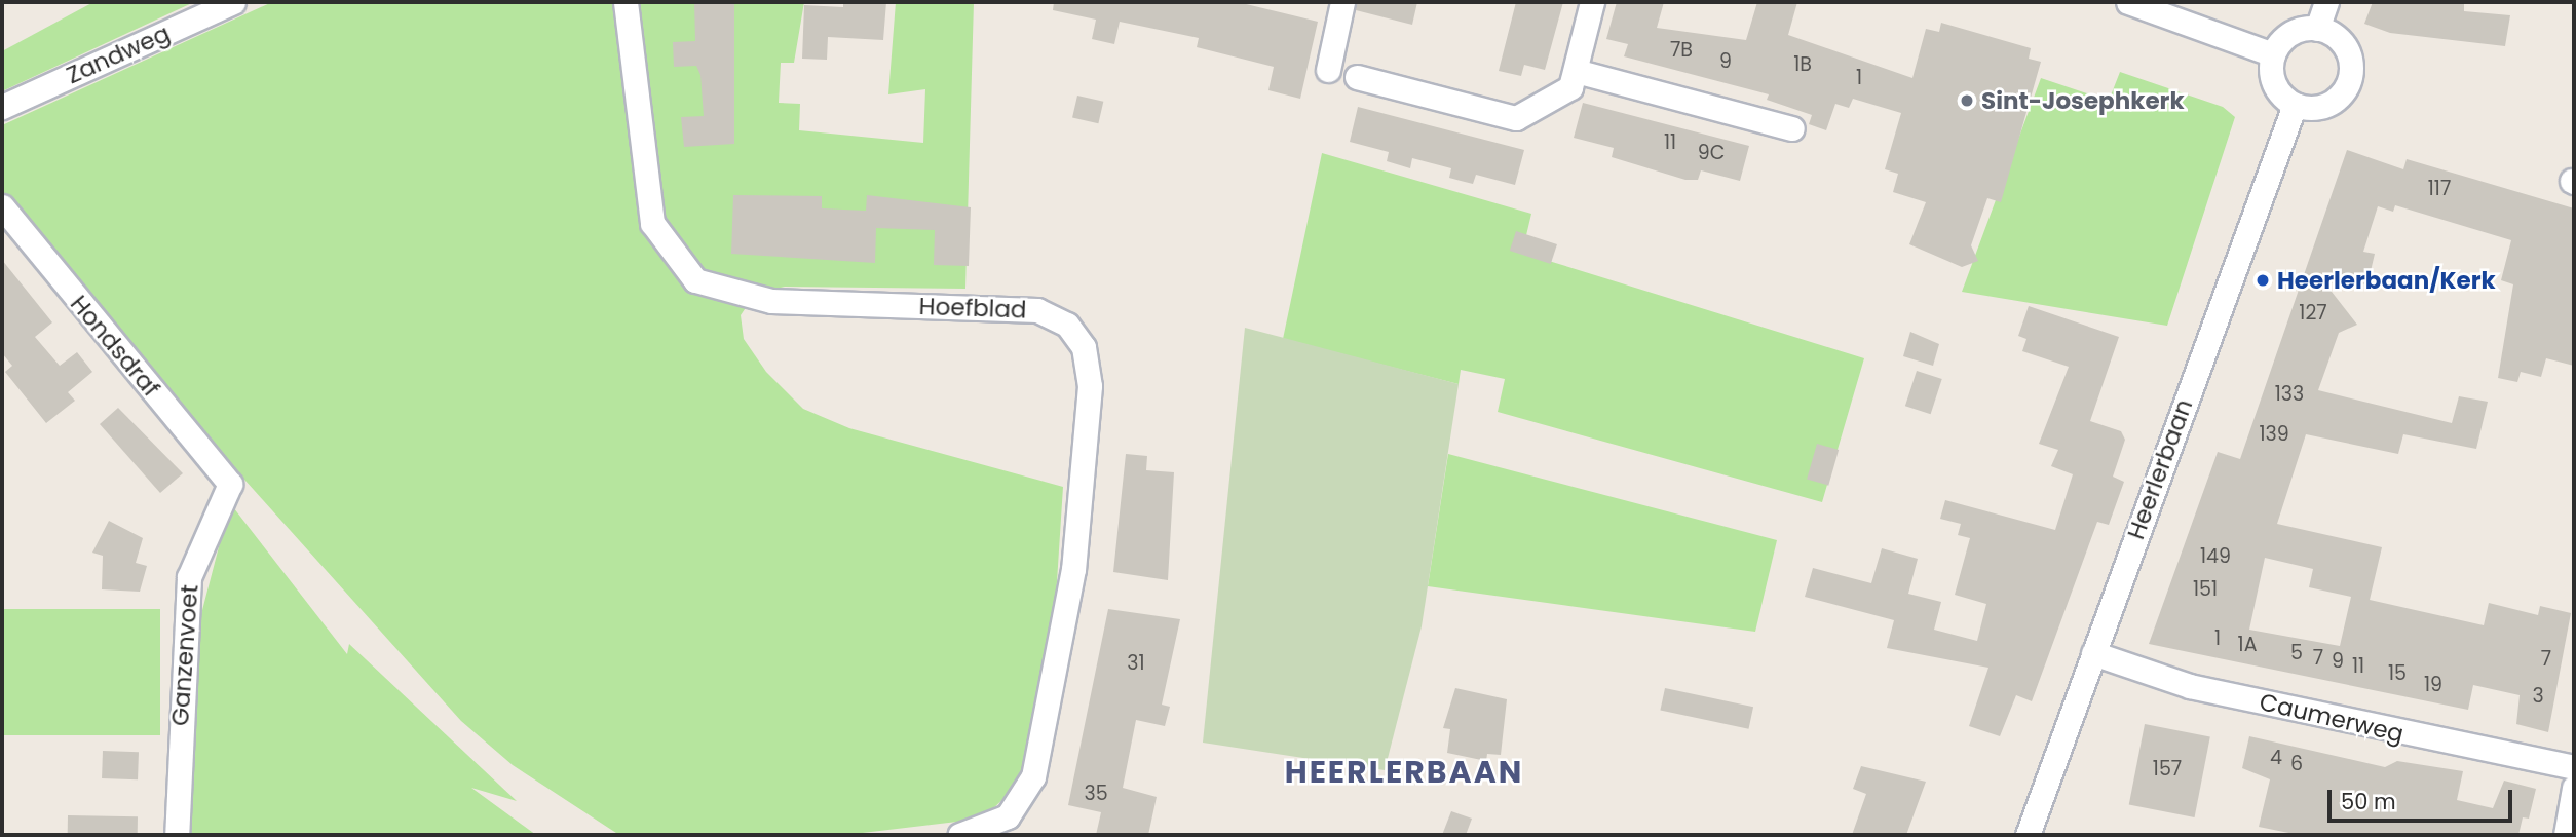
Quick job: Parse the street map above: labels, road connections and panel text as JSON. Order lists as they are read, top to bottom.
{
  "streets": {
    "street": [
      "Zandweg",
      "Hoefblad",
      "Hondsdraf",
      "Heerlerbaan",
      "Ganzenvoet",
      "Caumerweg"
    ]
  },
  "crossings": [
    ["Hondsdraf", "Ganzenvoet"],
    ["Heerlerbaan", "Caumerweg"]
  ],
  "districts": ["HEERLERBAAN"],
  "places": ["Sint-Josephkerk", "Heerlerbaan/Kerk"],
  "house_numbers": [
    "7B",
    "9",
    "1B",
    "1",
    "11",
    "9C",
    "117",
    "127",
    "133",
    "139",
    "149",
    "151",
    "1",
    "1A",
    "5",
    "7",
    "7",
    "9",
    "31",
    "11",
    "15",
    "19",
    "3",
    "4",
    "6",
    "157",
    "35"
  ],
  "scale_bar": "50 m"
}
